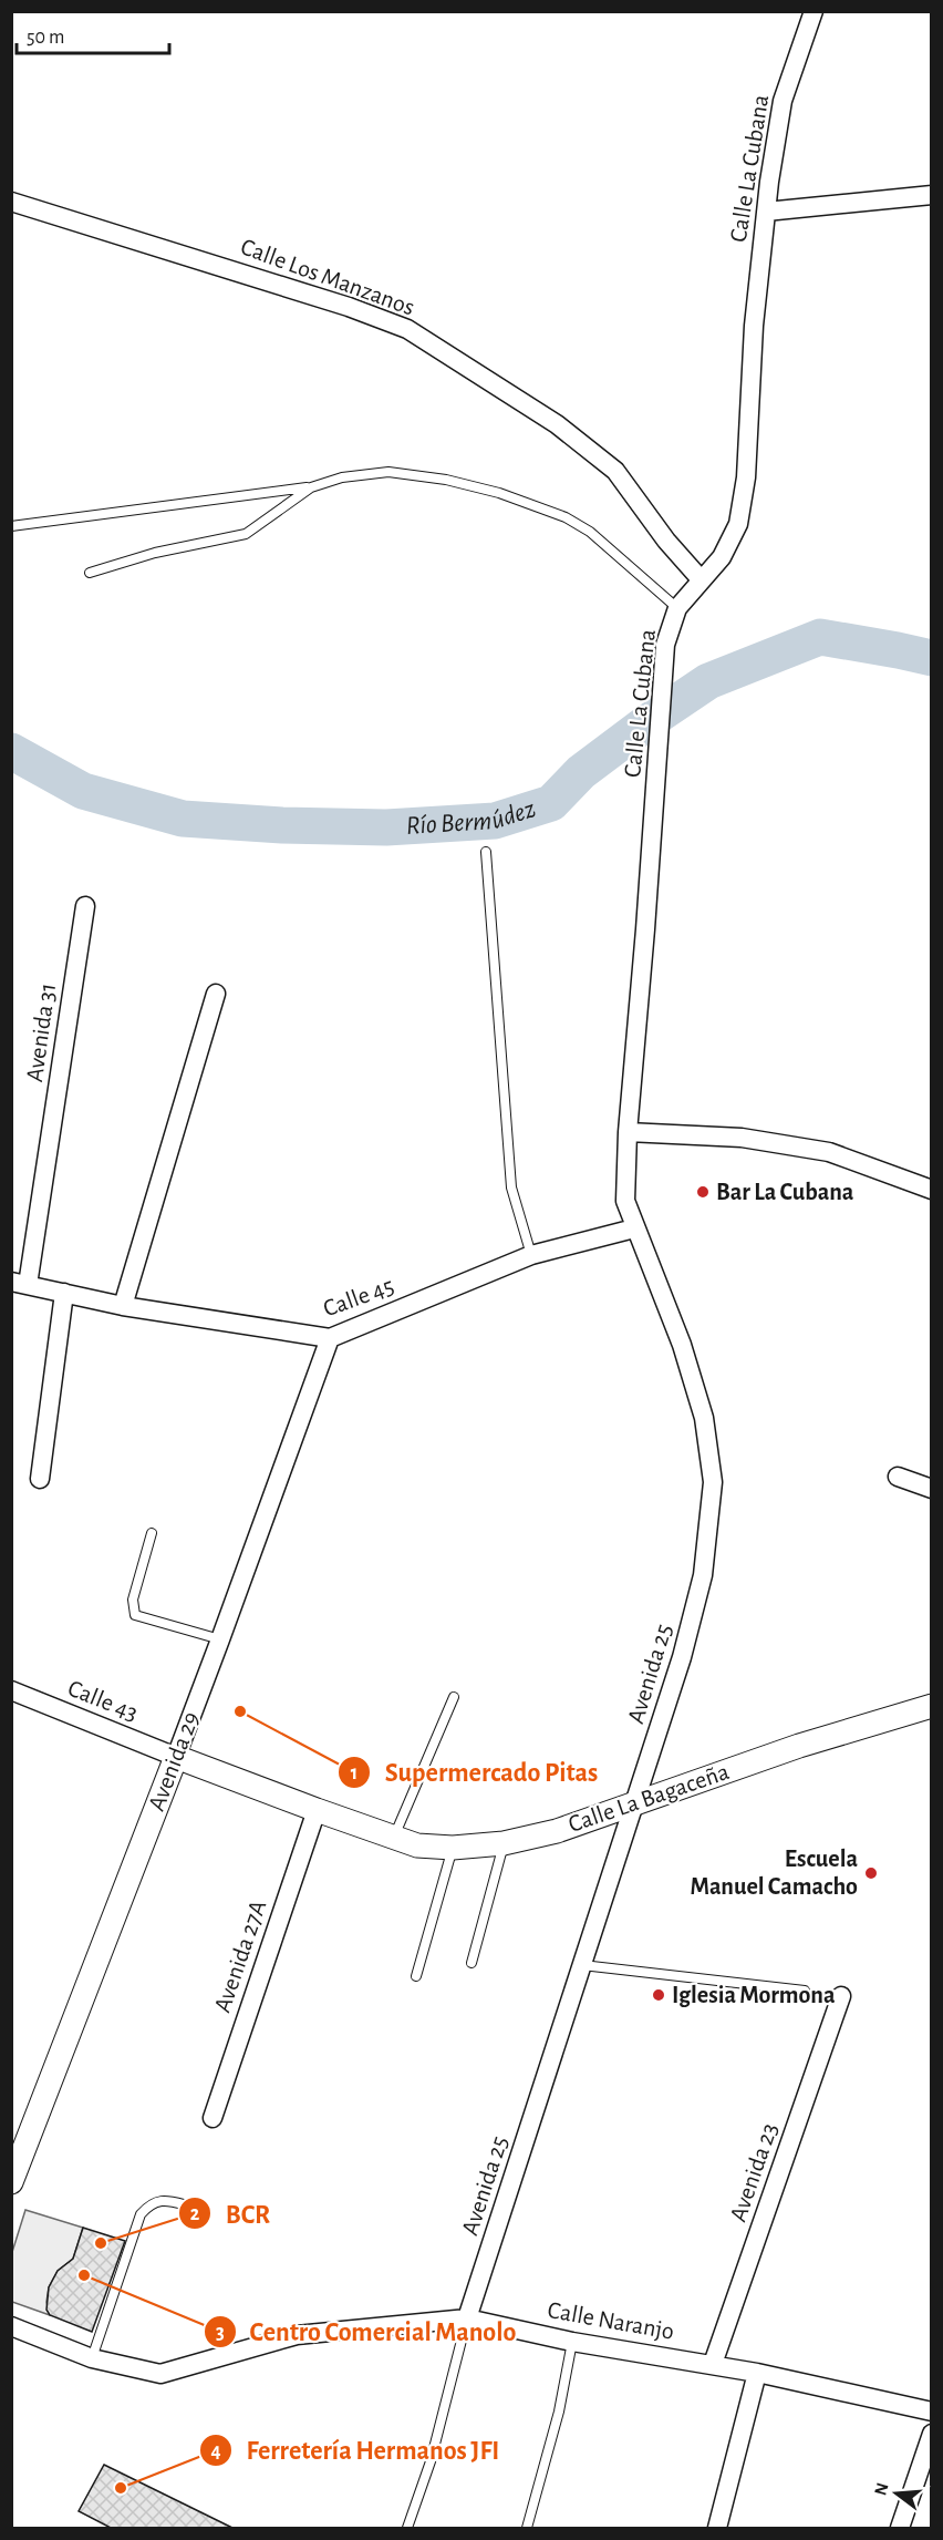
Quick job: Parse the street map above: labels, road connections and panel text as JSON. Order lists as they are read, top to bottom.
{
  "streets": {
    "street": [
      "Calle La Cubana",
      "Calle Los Manzanos",
      "Avenida 31",
      "Calle 45",
      "Avenida 25",
      "Calle 43",
      "Avenida 29",
      "Calle La Bagaceña",
      "Avenida 27A",
      "Avenida 23",
      "Calle Naranjo"
    ]
  },
  "crossings": [
    ["Calle La Cubana", "Calle Los Manzanos"],
    ["Calle La Cubana", "Calle 45"],
    ["Calle La Cubana", "Avenida 25"],
    ["Avenida 31", "Calle 45"],
    ["Calle 45", "Avenida 25"],
    ["Calle 45", "Avenida 29"],
    ["Avenida 25", "Calle La Bagaceña"],
    ["Avenida 25", "Calle Naranjo"],
    ["Calle 43", "Avenida 29"],
    ["Calle 43", "Calle La Bagaceña"],
    ["Avenida 29", "Calle La Bagaceña"],
    ["Calle La Bagaceña", "Avenida 27A"],
    ["Avenida 23", "Calle Naranjo"]
  ],
  "water": ["Río Bermúdez"],
  "places": [
    "Bar La Cubana",
    "Supermercado Pitas",
    "Escuela Manuel Camacho",
    "Iglesia Mormona",
    "BCR",
    "Centro Comercial Manolo",
    "Ferretería Hermanos JFI"
  ],
  "scale_bar": "50 m",
  "north": "left"
}
